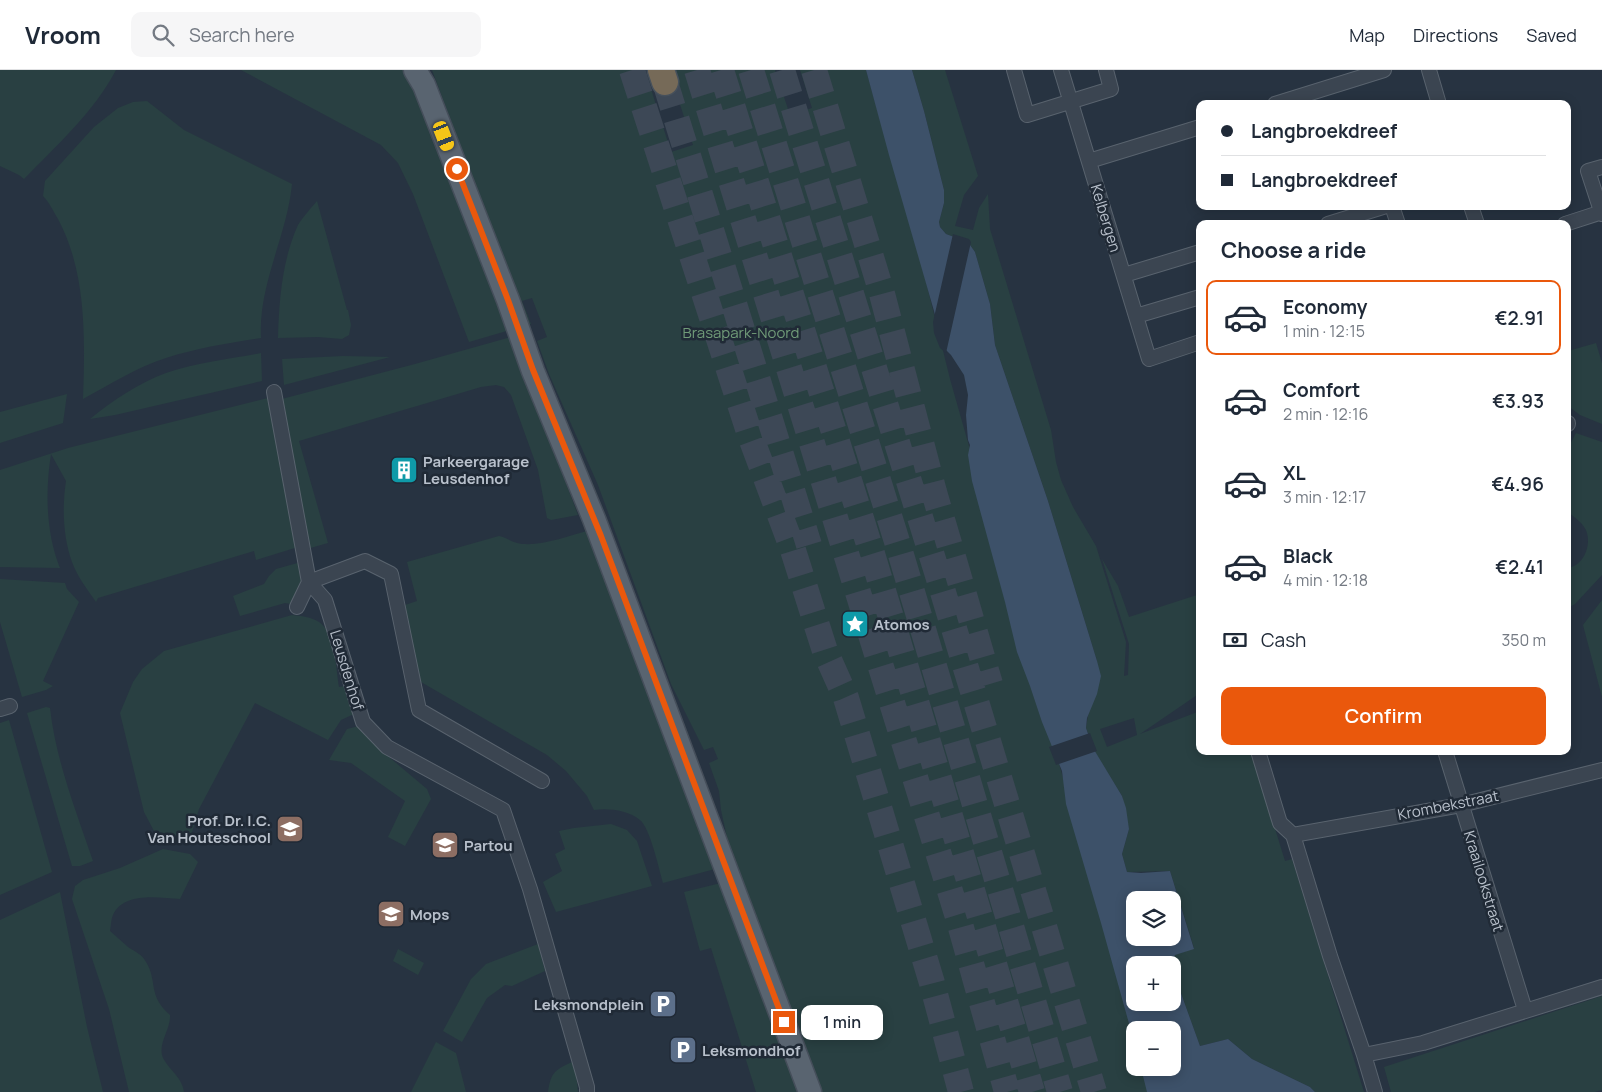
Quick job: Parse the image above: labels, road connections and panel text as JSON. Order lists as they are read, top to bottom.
{
  "streets": {
    "street": [
      "Kelbergen",
      "Leusdenhof",
      "Krombekstraat",
      "Kraailookstraat"
    ]
  },
  "crossings": [
    ["Krombekstraat", "Kraailookstraat"]
  ],
  "parks": ["Brasapark-Noord"],
  "places": {
    "building": ["Parkeergarage Leusdenhof"],
    "place": ["Atomos"],
    "school or university": ["Prof. Dr. I.C. Van Houteschool", "Partou", "Mops"],
    "parking": ["Leksmondplein", "Leksmondhof"]
  },
  "page": {
    "header": "Vroom",
    "search": "Search here",
    "nav": ["Map", "Directions", "Saved"],
    "banner": ["Langbroekdreef", "Langbroekdreef"],
    "heading": "Choose a ride",
    "list": [
      {
        "name": "Economy",
        "note": "1 min · 12:15",
        "value": "€2.91"
      },
      {
        "name": "Comfort",
        "note": "2 min · 12:16",
        "value": "€3.93"
      },
      {
        "name": "XL",
        "note": "3 min · 12:17",
        "value": "€4.96"
      },
      {
        "name": "Black",
        "note": "4 min · 12:18",
        "value": "€2.41"
      }
    ],
    "pay": ["Cash", "350 m"],
    "buttons": "Confirm",
    "map_buttons": ["+", "−"],
    "bubble": "1 min"
  }
}
